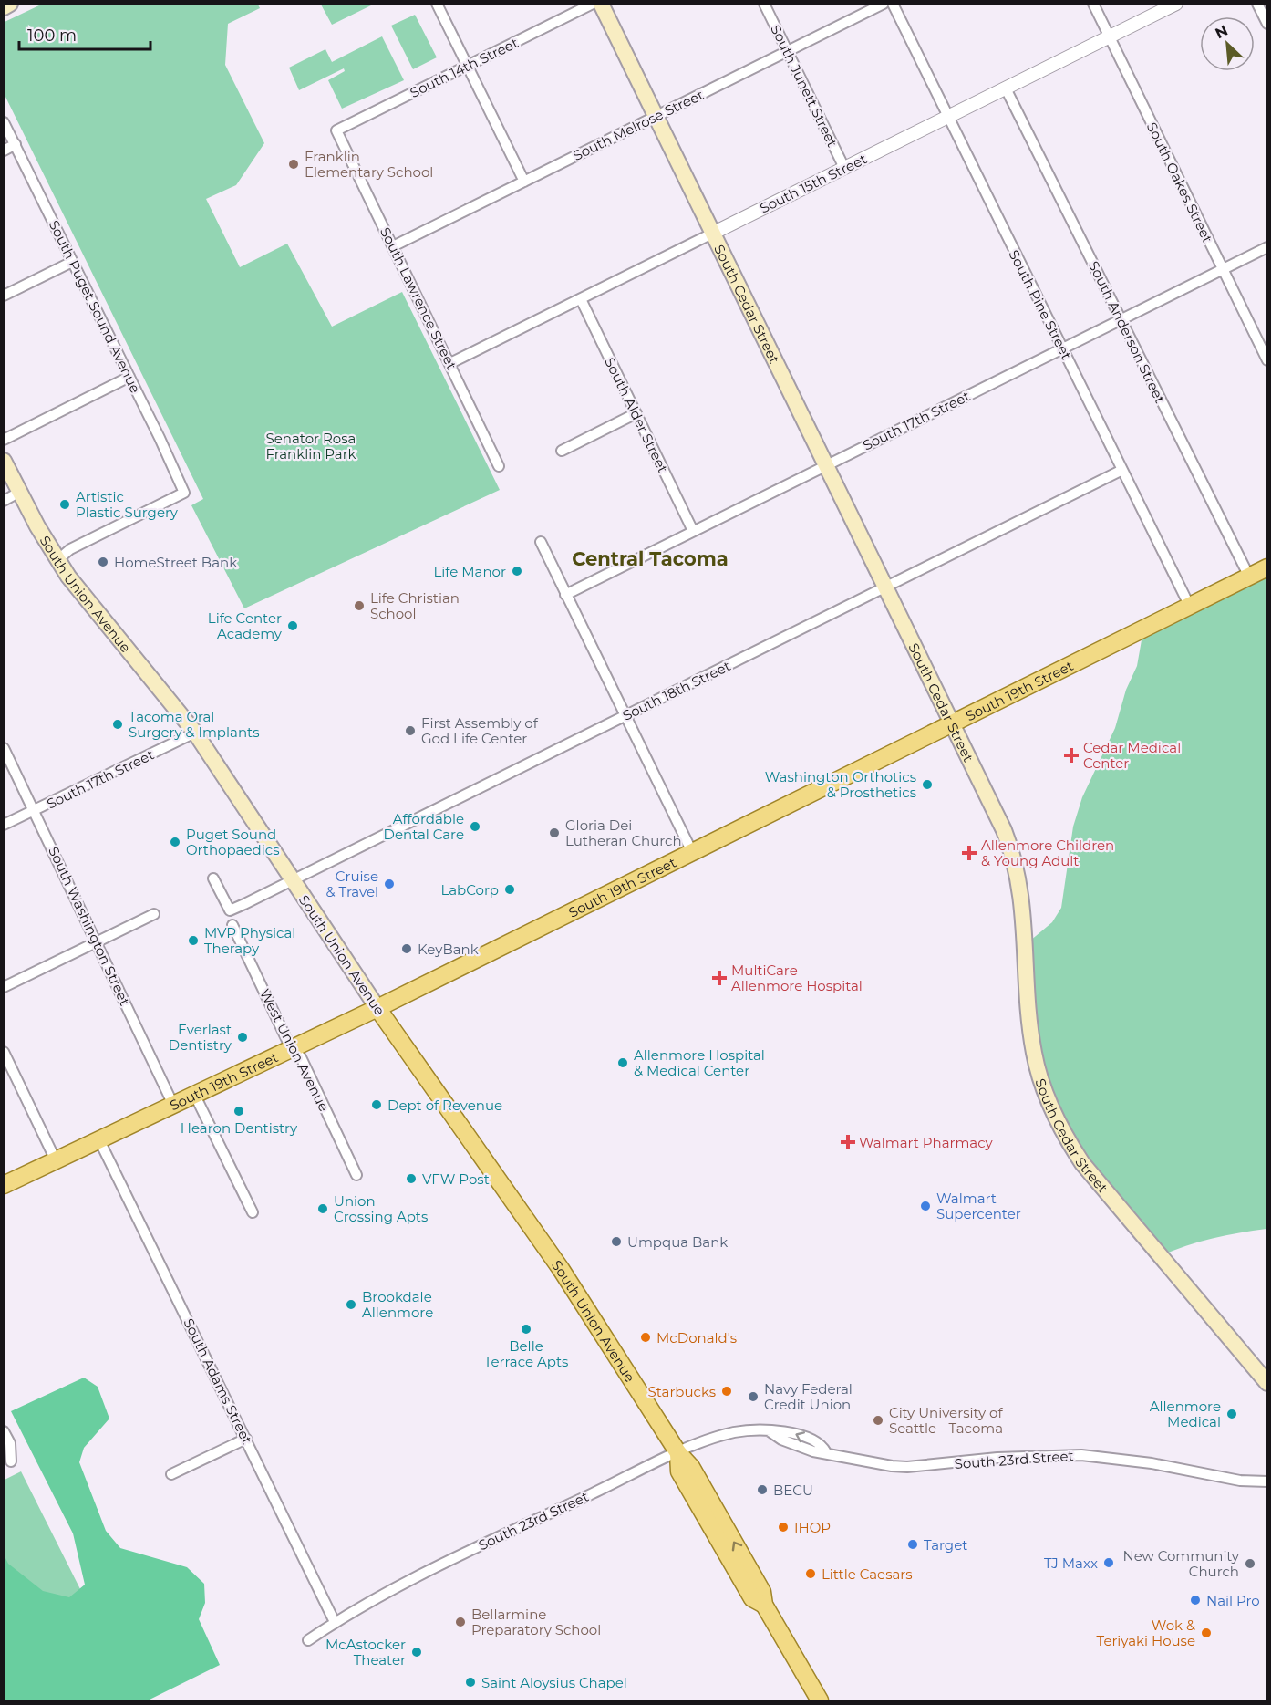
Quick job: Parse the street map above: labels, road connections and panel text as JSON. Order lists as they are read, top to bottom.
{
  "streets": {
    "main road": ["South Cedar Street", "South Union Avenue", "South 19th Street"],
    "street": [
      "South 14th Street",
      "South Junett Street",
      "South Melrose Street",
      "South Oakes Street",
      "South 15th Street",
      "South Lawrence Street",
      "South Pine Street",
      "South Puget Sound Avenue",
      "South Anderson Street",
      "South Alder Street",
      "South 17th Street",
      "South 18th Street",
      "South Washington Street",
      "West Union Avenue",
      "South Adams Street",
      "South 23rd Street"
    ]
  },
  "crossings": [
    ["South 14th Street", "South Lawrence Street"],
    ["South Junett Street", "South Melrose Street"],
    ["South Junett Street", "South 15th Street"],
    ["South Melrose Street", "South Lawrence Street"],
    ["South Melrose Street", "South Cedar Street"],
    ["South Oakes Street", "South 15th Street"],
    ["South Oakes Street", "South 17th Street"],
    ["South 15th Street", "South Lawrence Street"],
    ["South 15th Street", "South Cedar Street"],
    ["South 15th Street", "South Pine Street"],
    ["South 15th Street", "South Anderson Street"],
    ["South 15th Street", "South Alder Street"],
    ["South Cedar Street", "South 17th Street"],
    ["South Cedar Street", "South 18th Street"],
    ["South Cedar Street", "South 19th Street"],
    ["South Pine Street", "South 17th Street"],
    ["South Pine Street", "South 18th Street"],
    ["South Pine Street", "South 19th Street"],
    ["South Puget Sound Avenue", "South Union Avenue"],
    ["South Anderson Street", "South 17th Street"],
    ["South Anderson Street", "South 19th Street"],
    ["South Alder Street", "South 17th Street"],
    ["South 17th Street", "South Union Avenue"],
    ["South 17th Street", "South Washington Street"],
    ["South Union Avenue", "South 18th Street"],
    ["South Union Avenue", "South 19th Street"],
    ["South Union Avenue", "South 23rd Street"],
    ["South 19th Street", "South Washington Street"],
    ["South 19th Street", "West Union Avenue"],
    ["South 19th Street", "South Adams Street"],
    ["South Adams Street", "South 23rd Street"]
  ],
  "districts": ["Central Tacoma"],
  "parks": ["Senator Rosa Franklin Park"],
  "places": {
    "other": [
      "Franklin Elementary School",
      "Artistic Plastic Surgery",
      "HomeStreet Bank",
      "Life Manor",
      "Life Christian School",
      "Life Center Academy",
      "Tacoma Oral Surgery & Implants",
      "First Assembly of God Life Center",
      "Washington Orthotics & Prosthetics",
      "Affordable Dental Care",
      "Gloria Dei Lutheran Church",
      "Puget Sound Orthopaedics",
      "Cruise & Travel",
      "LabCorp",
      "MVP Physical Therapy",
      "KeyBank",
      "Everlast Dentistry",
      "Allenmore Hospital & Medical Center",
      "Dept of Revenue",
      "Hearon Dentistry",
      "VFW Post",
      "Walmart Supercenter",
      "Union Crossing Apts",
      "Umpqua Bank",
      "Brookdale Allenmore",
      "Belle Terrace Apts",
      "McDonald's",
      "Starbucks",
      "Navy Federal Credit Union",
      "Allenmore Medical",
      "City University of Seattle - Tacoma",
      "BECU",
      "IHOP",
      "Target",
      "TJ Maxx",
      "New Community Church",
      "Little Caesars",
      "Nail Pro",
      "Bellarmine Preparatory School",
      "Wok & Teriyaki House",
      "McAstocker Theater",
      "Saint Aloysius Chapel"
    ],
    "health": [
      "Cedar Medical Center",
      "Allenmore Children & Young Adult",
      "MultiCare Allenmore Hospital",
      "Walmart Pharmacy"
    ]
  },
  "scale_bar": "100 m",
  "north": "top left"
}
